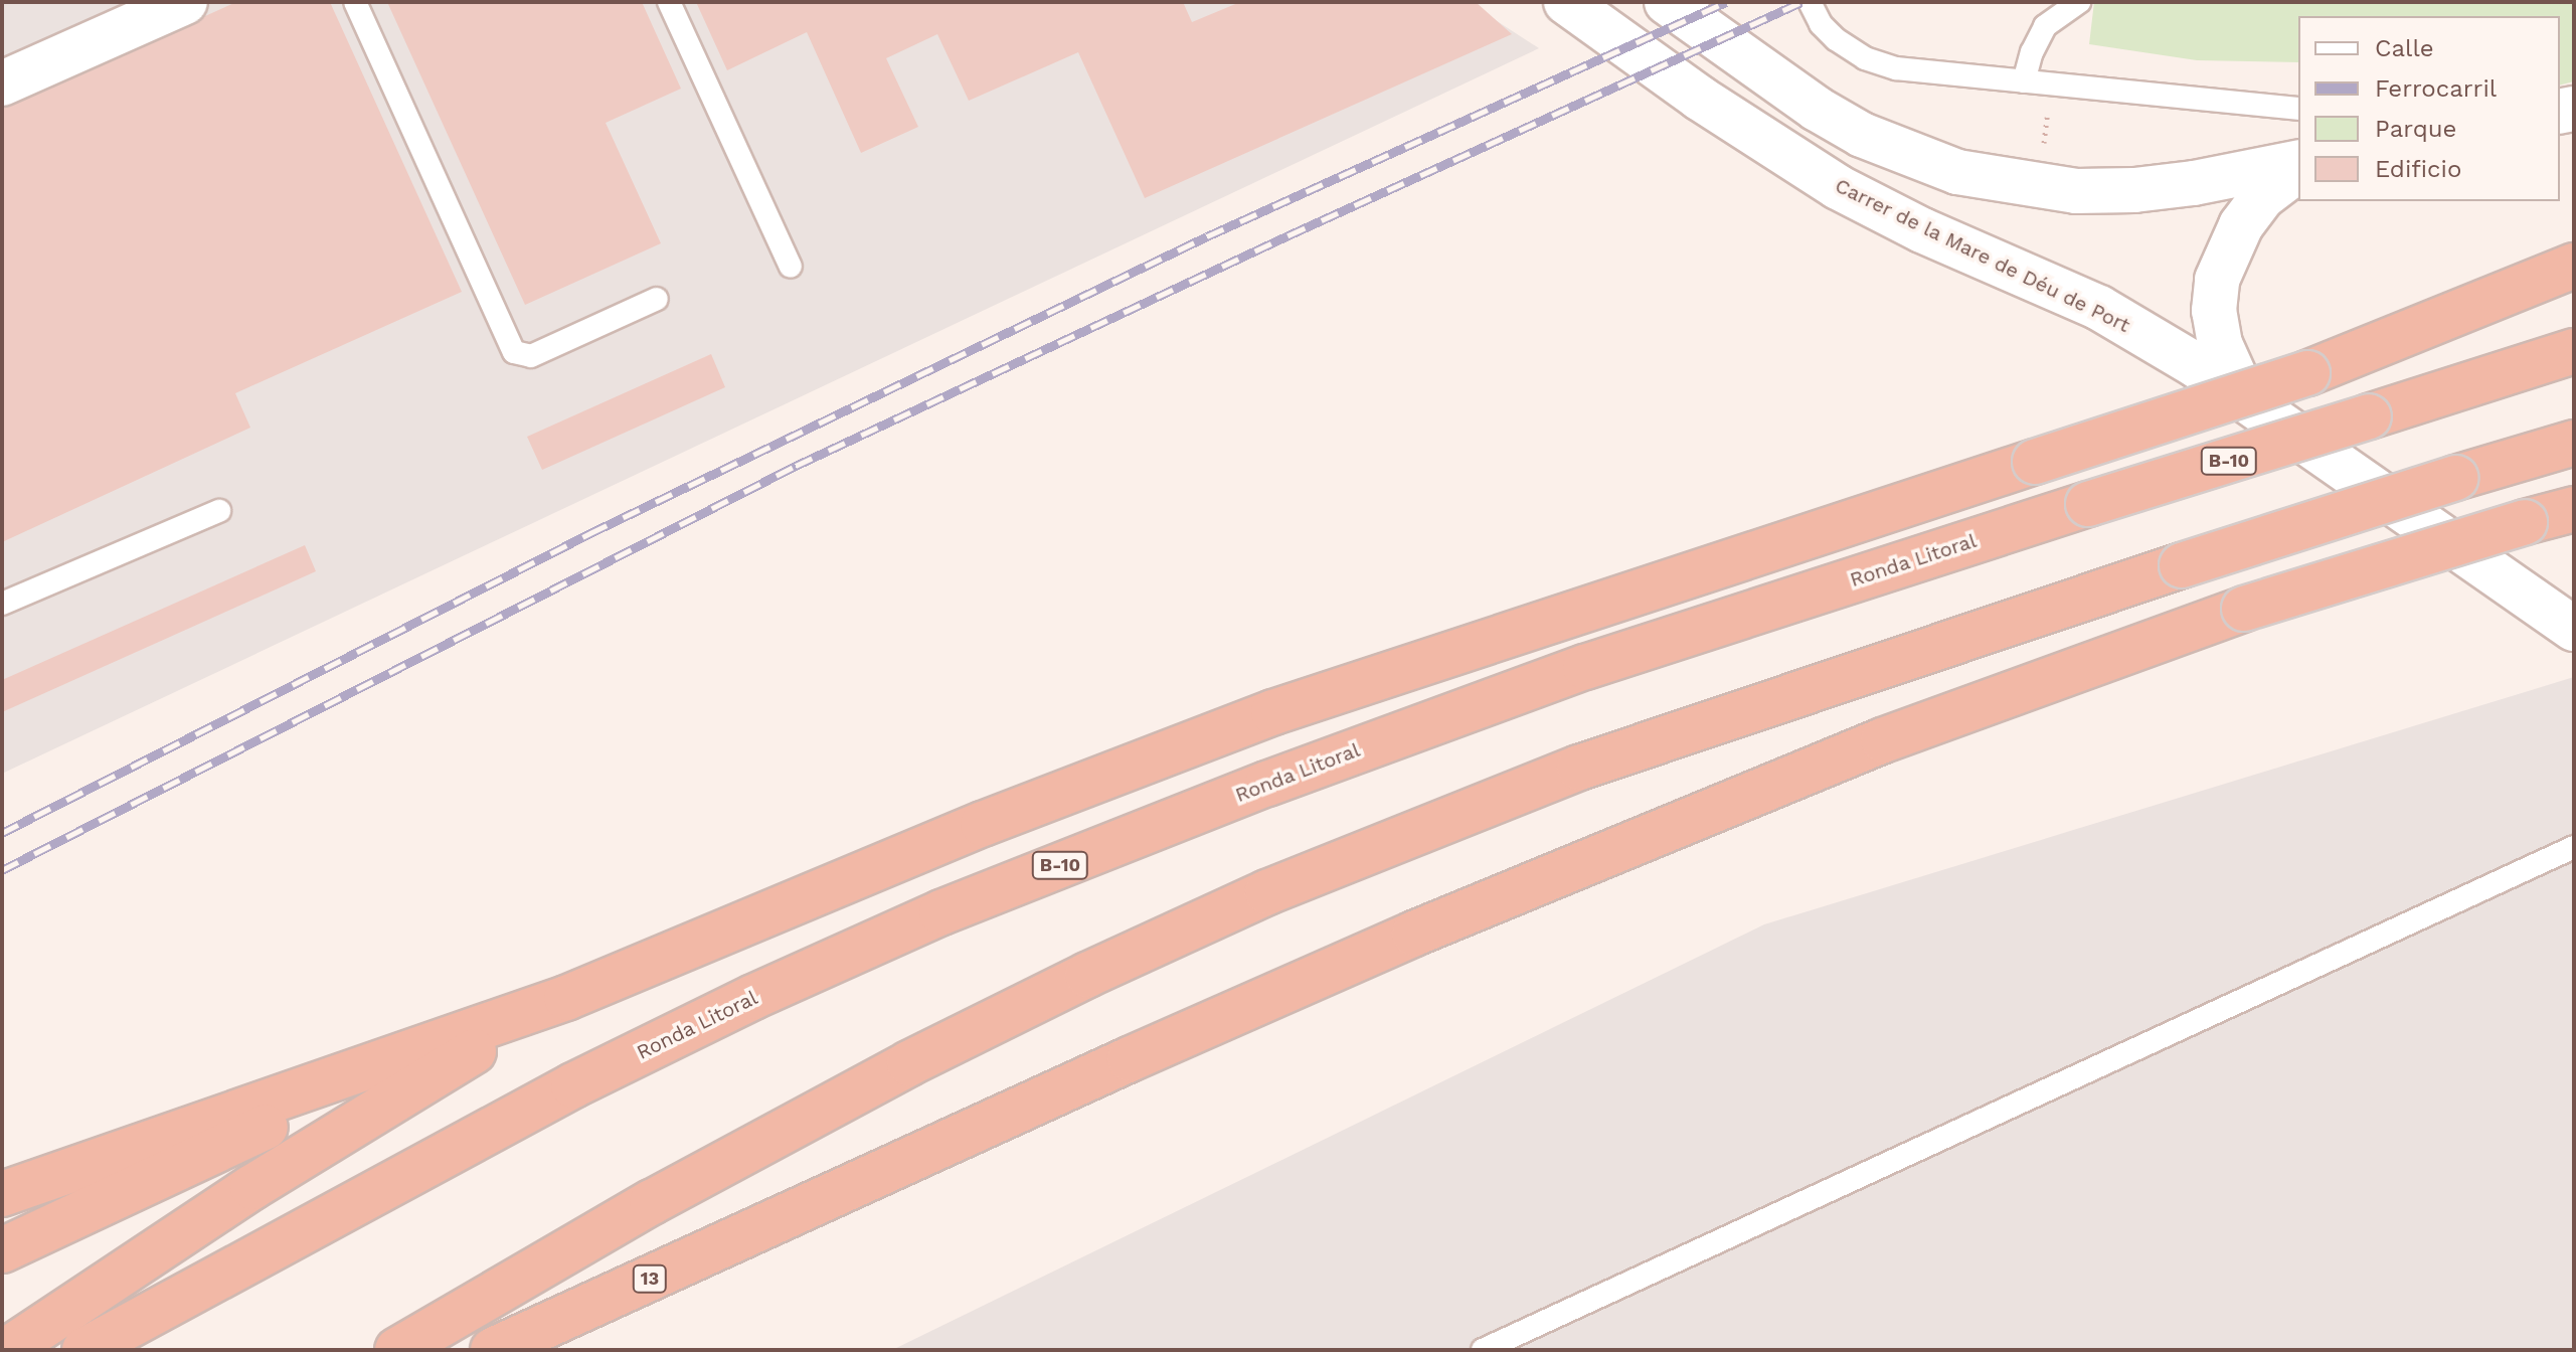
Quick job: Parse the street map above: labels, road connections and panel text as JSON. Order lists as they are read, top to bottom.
{
  "streets": {
    "highway": ["B-10", "Ronda Litoral", "13"],
    "street": ["Carrer de la Mare de Déu de Port"]
  },
  "legend": [
    "Calle",
    "Ferrocarril",
    "Parque",
    "Edificio"
  ]
}
